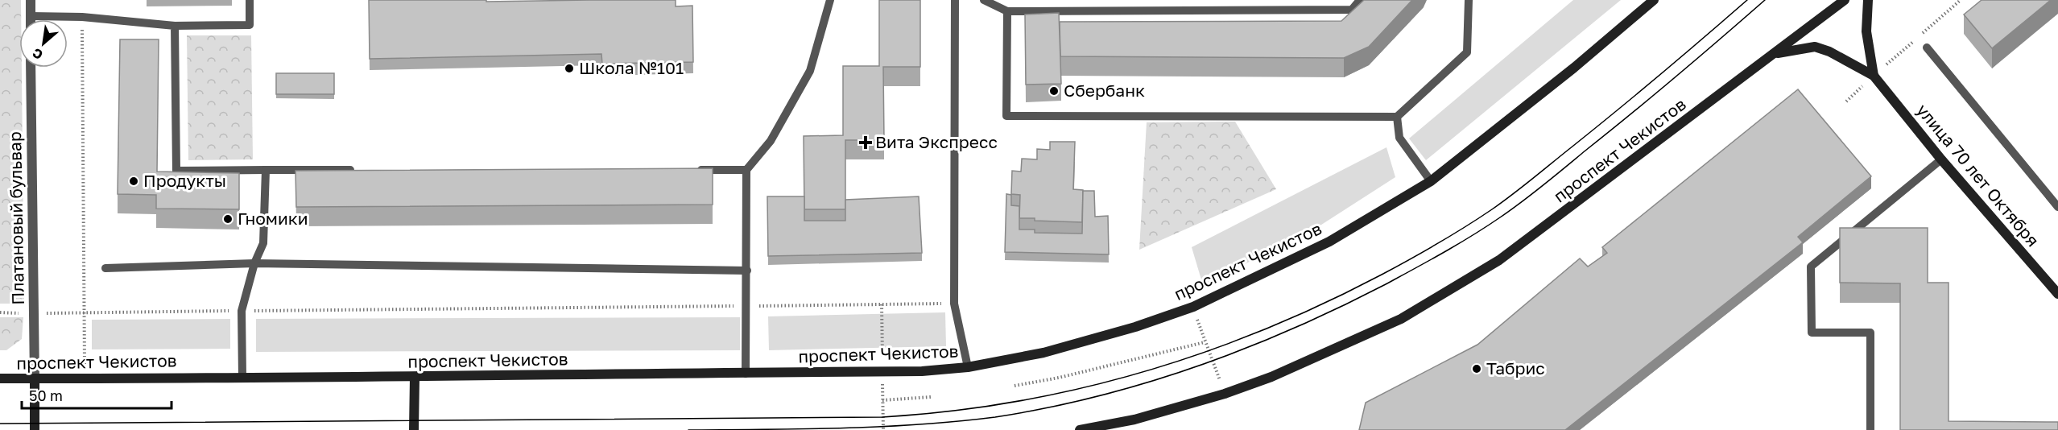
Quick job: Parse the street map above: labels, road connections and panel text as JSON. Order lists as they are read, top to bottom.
{
  "streets": {
    "main road": ["проспект Чекистов", "улица 70 лет Октября"],
    "street": ["Платановый бульвар"]
  },
  "crossings": [
    ["проспект Чекистов", "улица 70 лет Октября"],
    ["проспект Чекистов", "Платановый бульвар"]
  ],
  "places": {
    "other": [
      "Школа №101",
      "Сбербанк",
      "Продукты",
      "Гномики",
      "Табрис"
    ],
    "health": ["Вита Экспресс"]
  },
  "scale_bar": "50 m",
  "north": "bottom left"
}
